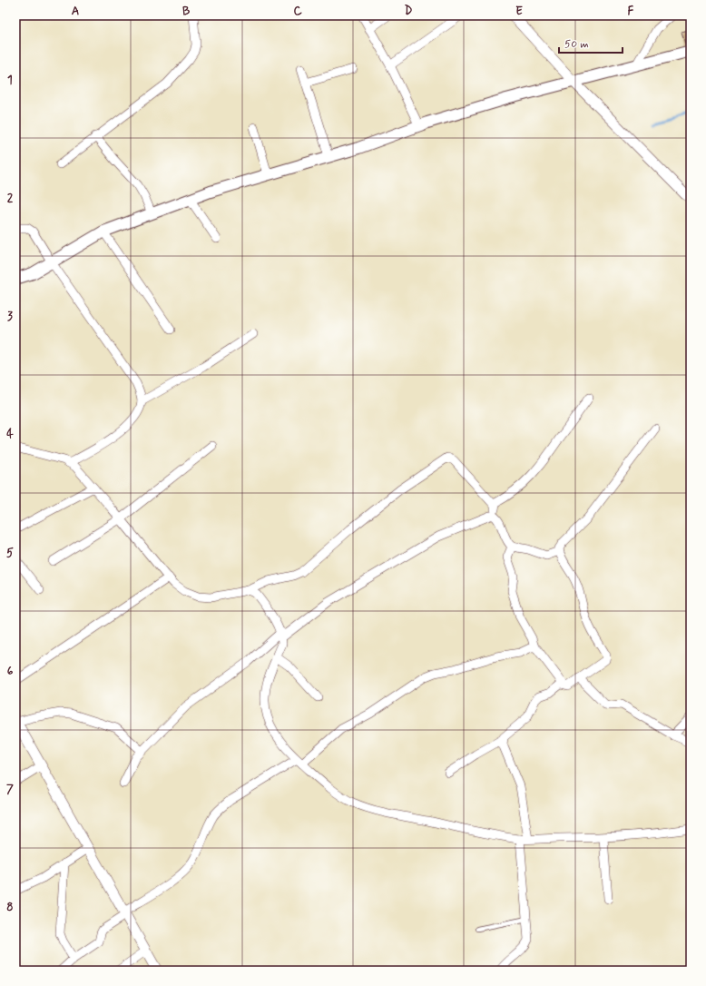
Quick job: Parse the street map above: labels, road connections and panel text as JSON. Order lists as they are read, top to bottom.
{
  "scale_bar": "50 m",
  "grid": {
    "columns": [
      "A",
      "B",
      "C",
      "D",
      "E",
      "F"
    ],
    "rows": [
      "1",
      "2",
      "3",
      "4",
      "5",
      "6",
      "7",
      "8"
    ]
  }
}
